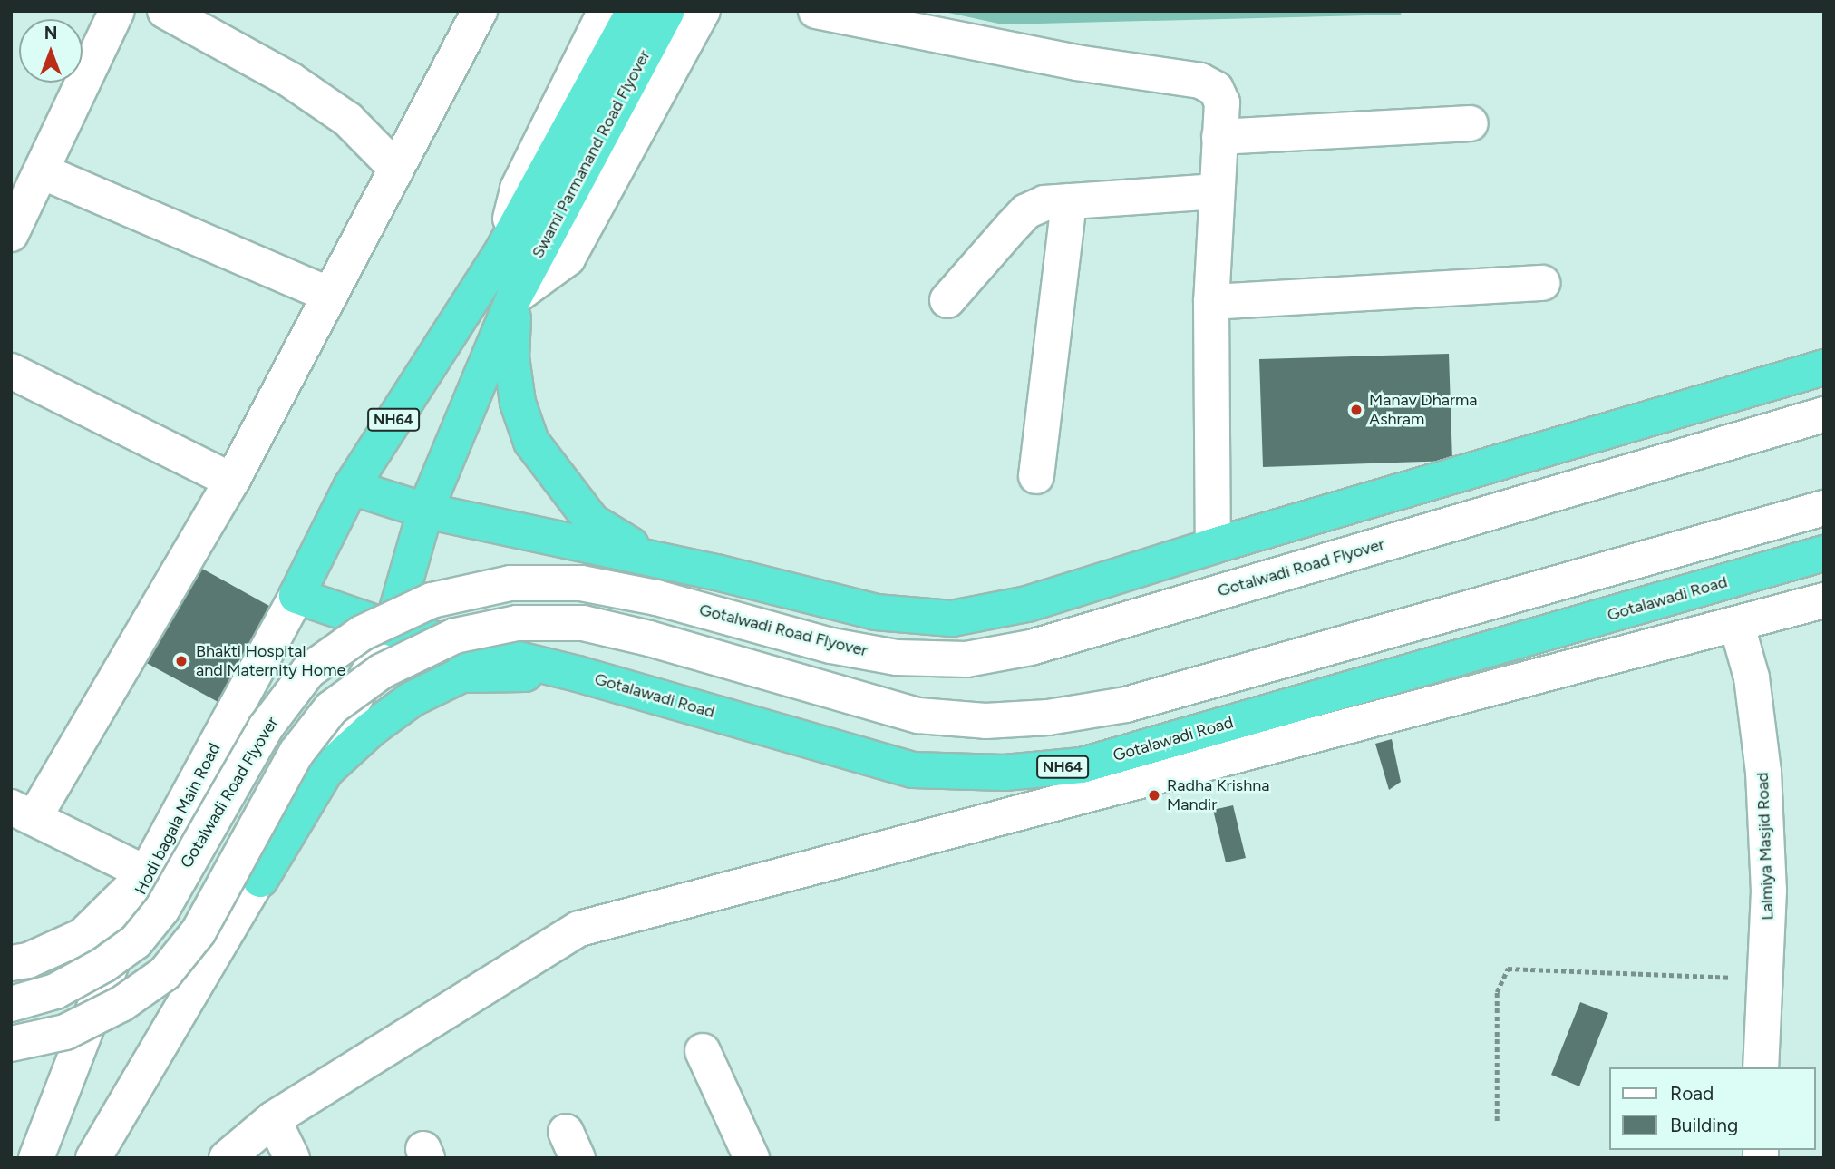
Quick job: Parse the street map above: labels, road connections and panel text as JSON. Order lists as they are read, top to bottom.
{
  "streets": {
    "highway": ["Swami Parmanand Road Flyover", "NH64", "Gotalawadi Road"],
    "street": ["Gotalwadi Road Flyover", "Hodi bagala Main Road", "Lalmiya Masjid Road"]
  },
  "crossings": [
    ["Swami Parmanand Road Flyover", "NH64"],
    ["Swami Parmanand Road Flyover", "Gotalawadi Road"],
    ["NH64", "Gotalawadi Road"],
    ["NH64", "Hodi bagala Main Road"],
    ["Gotalawadi Road", "Hodi bagala Main Road"]
  ],
  "places": ["Manav Dharma Ashram", "Bhakti Hospital and Maternity Home", "Radha Krishna Mandir"],
  "legend": ["Road", "Building"],
  "north": "top"
}
